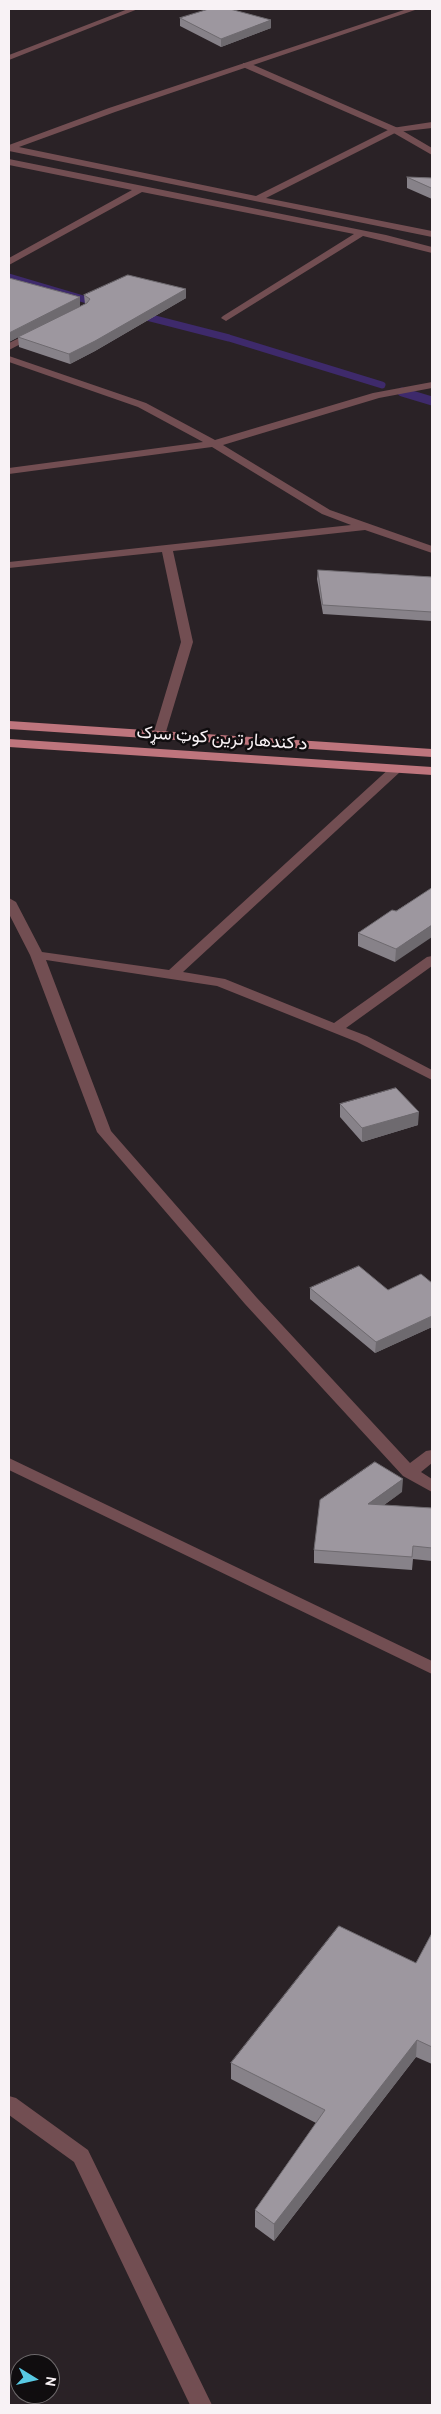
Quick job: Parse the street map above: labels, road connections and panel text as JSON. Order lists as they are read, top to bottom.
{
  "streets": {
    "main road": ["د کندهار ترين کوټ سړک"]
  },
  "north": "right"
}
